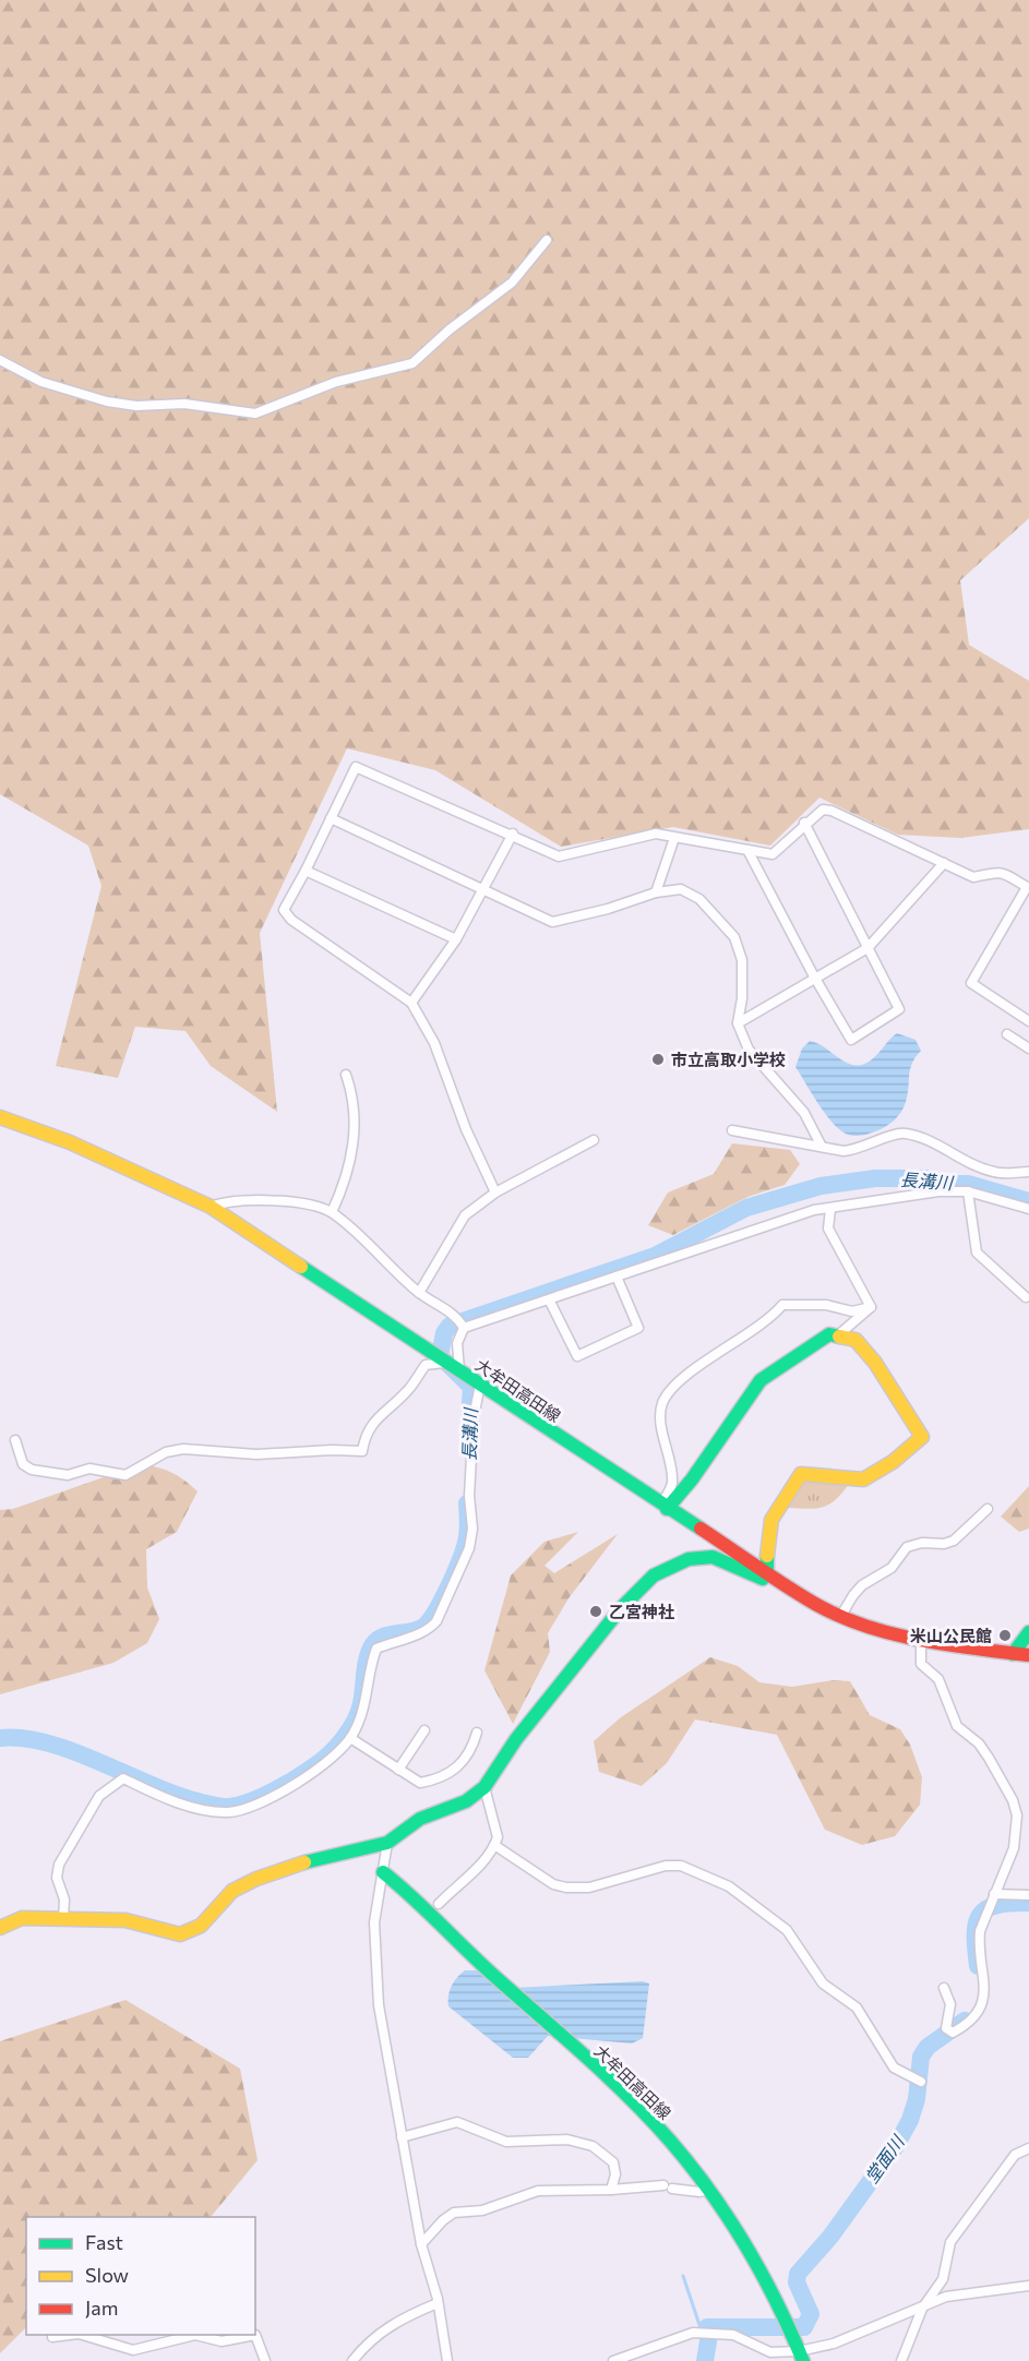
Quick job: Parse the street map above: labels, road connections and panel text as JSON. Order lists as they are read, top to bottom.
{
  "streets": {
    "main road": ["大牟田高田線"]
  },
  "water": ["長溝川", "堂面川"],
  "places": ["市立高取小学校", "乙宮神社", "米山公民館"],
  "legend": ["Fast", "Slow", "Jam"]
}
